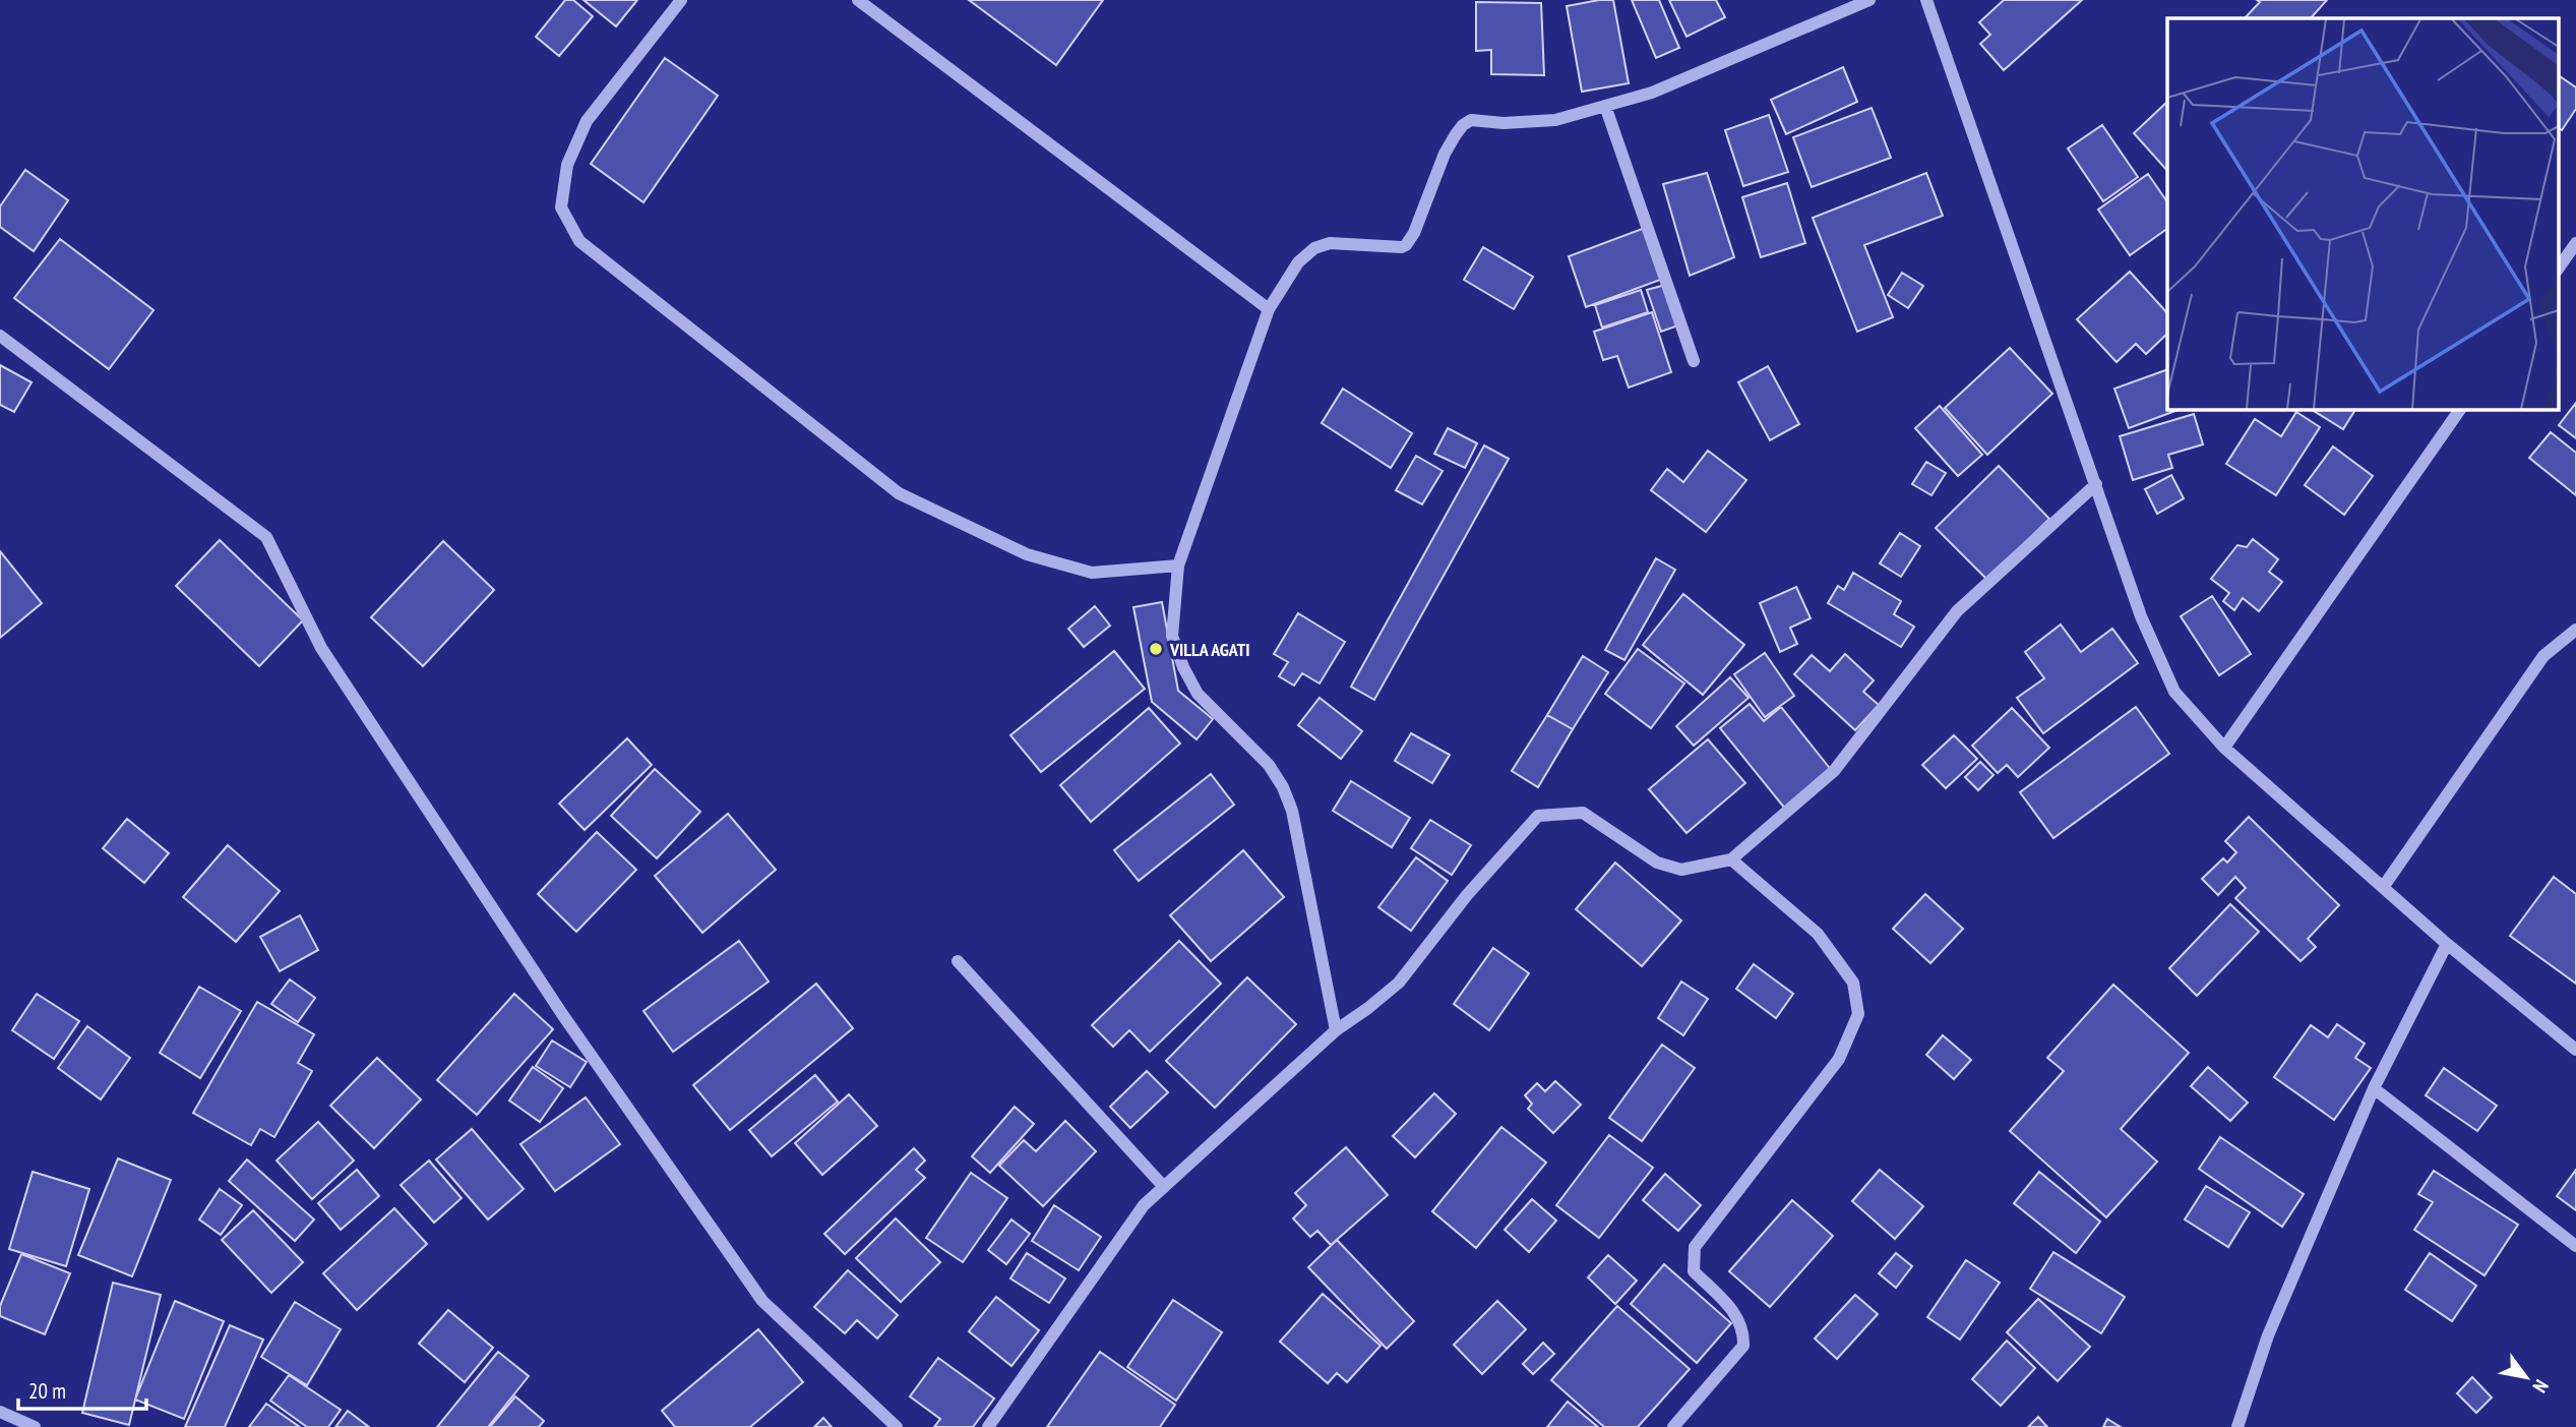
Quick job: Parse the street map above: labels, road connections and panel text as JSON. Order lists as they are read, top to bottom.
{
  "places": ["VILLA AGATI"],
  "scale_bar": "20 m",
  "north": "bottom right"
}
